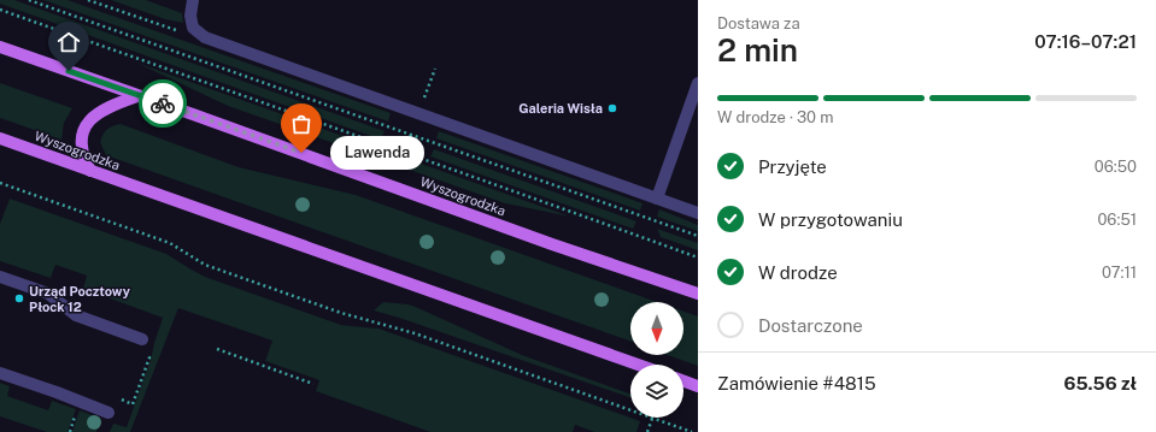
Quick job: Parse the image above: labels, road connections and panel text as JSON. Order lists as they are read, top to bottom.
{
  "streets": {
    "main road": ["Wyszogrodzka"]
  },
  "places": ["Galeria Wisła", "Lawenda", "Urząd Pocztowy Płock 12"],
  "north": "bottom",
  "page": {
    "heading": ["2 min", "Dostawa za", "07:16–07:21"],
    "panel": ["Zamówienie #4815", "65.56 zł"],
    "bar": "W drodze · 30 m",
    "bubble": "Lawenda",
    "list": [
      ["Przyjęte", "06:50"],
      ["W przygotowaniu", "06:51"],
      ["W drodze", "07:11"],
      "Dostarczone"
    ]
  }
}
